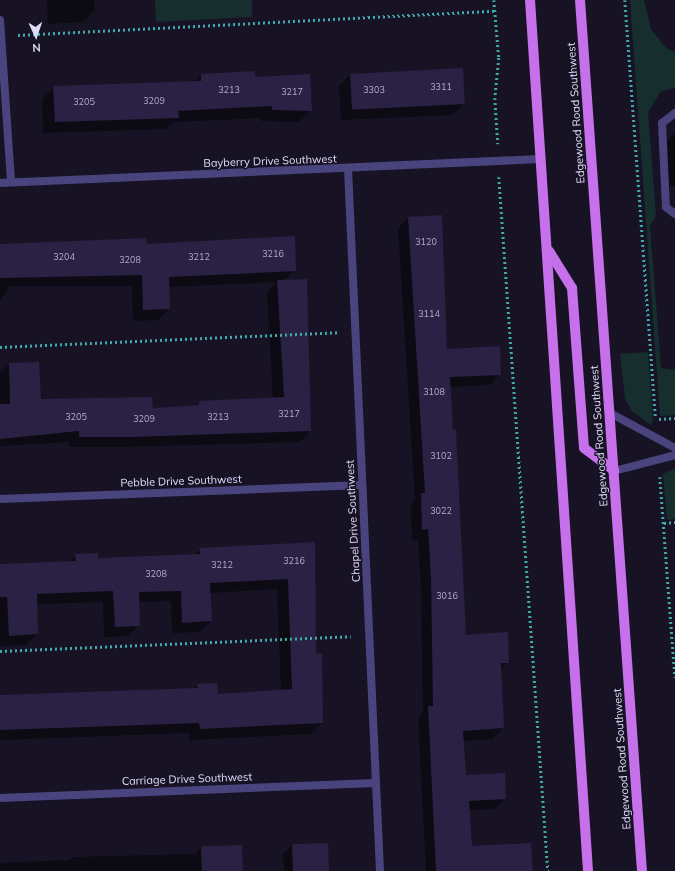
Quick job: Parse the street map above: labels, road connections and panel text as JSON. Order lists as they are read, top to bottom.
{
  "streets": {
    "main road": ["Edgewood Road Southwest"],
    "street": [
      "Bayberry Drive Southwest",
      "Pebble Drive Southwest",
      "Chapel Drive Southwest",
      "Carriage Drive Southwest"
    ]
  },
  "crossings": [
    ["Bayberry Drive Southwest", "Chapel Drive Southwest"],
    ["Pebble Drive Southwest", "Chapel Drive Southwest"],
    ["Chapel Drive Southwest", "Carriage Drive Southwest"]
  ],
  "house_numbers": [
    "3311",
    "3213",
    "3303",
    "3217",
    "3209",
    "3205",
    "3120",
    "3216",
    "3204",
    "3212",
    "3208",
    "3114",
    "3108",
    "3217",
    "3205",
    "3213",
    "3209",
    "3102",
    "3022",
    "3216",
    "3212",
    "3208",
    "3016"
  ],
  "north": "bottom"
}
